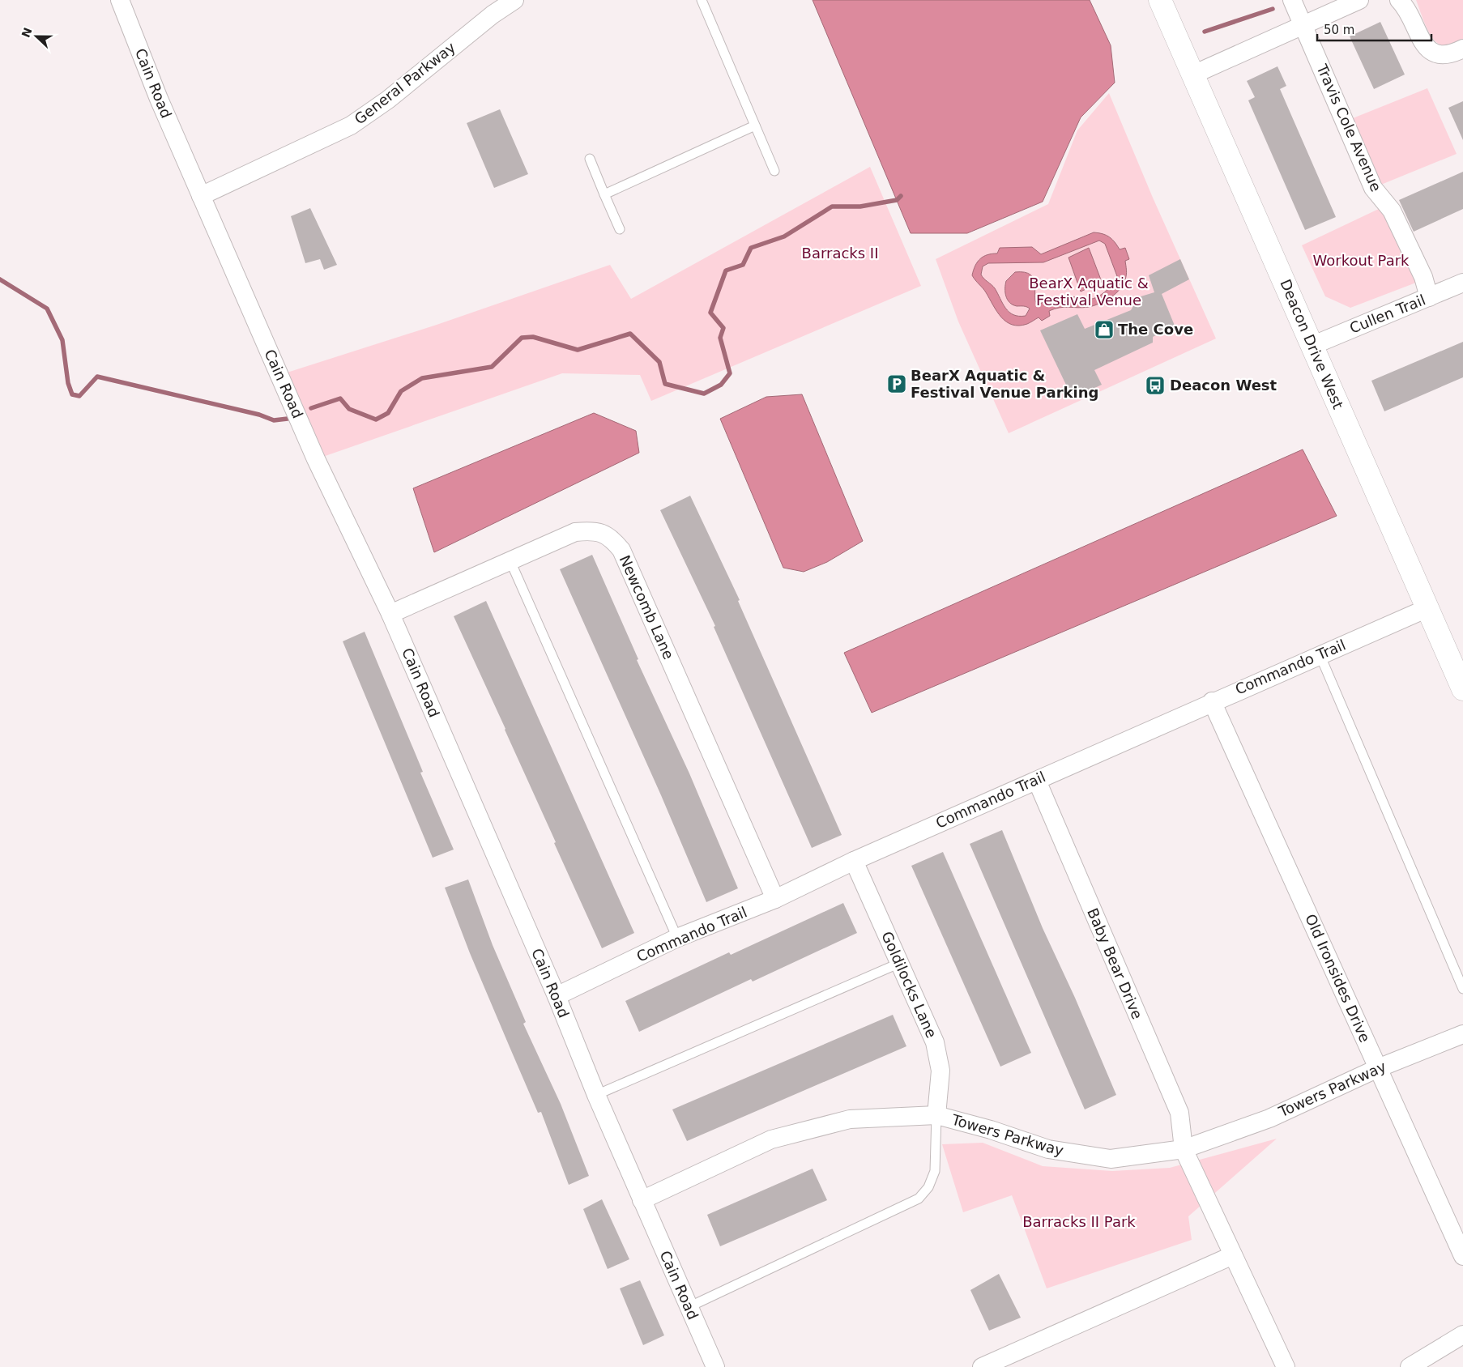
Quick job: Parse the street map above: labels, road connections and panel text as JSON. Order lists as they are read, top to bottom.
{
  "streets": {
    "street": [
      "Cain Road",
      "General Parkway",
      "Travis Cole Avenue",
      "Cullen Trail",
      "Deacon Drive West",
      "Newcomb Lane",
      "Commando Trail",
      "Baby Bear Drive",
      "Old Ironsides Drive",
      "Goldilocks Lane",
      "Towers Parkway"
    ]
  },
  "crossings": [
    ["Cain Road", "General Parkway"],
    ["Cain Road", "Newcomb Lane"],
    ["Cain Road", "Commando Trail"],
    ["Cain Road", "Towers Parkway"],
    ["Travis Cole Avenue", "Cullen Trail"],
    ["Cullen Trail", "Deacon Drive West"],
    ["Deacon Drive West", "Commando Trail"],
    ["Newcomb Lane", "Commando Trail"],
    ["Commando Trail", "Baby Bear Drive"],
    ["Commando Trail", "Old Ironsides Drive"],
    ["Commando Trail", "Goldilocks Lane"],
    ["Baby Bear Drive", "Towers Parkway"],
    ["Old Ironsides Drive", "Towers Parkway"],
    ["Goldilocks Lane", "Towers Parkway"]
  ],
  "parks": [
    "Barracks II",
    "Workout Park",
    "BearX Aquatic & Festival Venue",
    "Barracks II Park"
  ],
  "places": {
    "shop": ["The Cove"],
    "parking": ["BearX Aquatic & Festival Venue Parking"],
    "bus stop": ["Deacon West"]
  },
  "scale_bar": "50 m",
  "north": "left"
}
